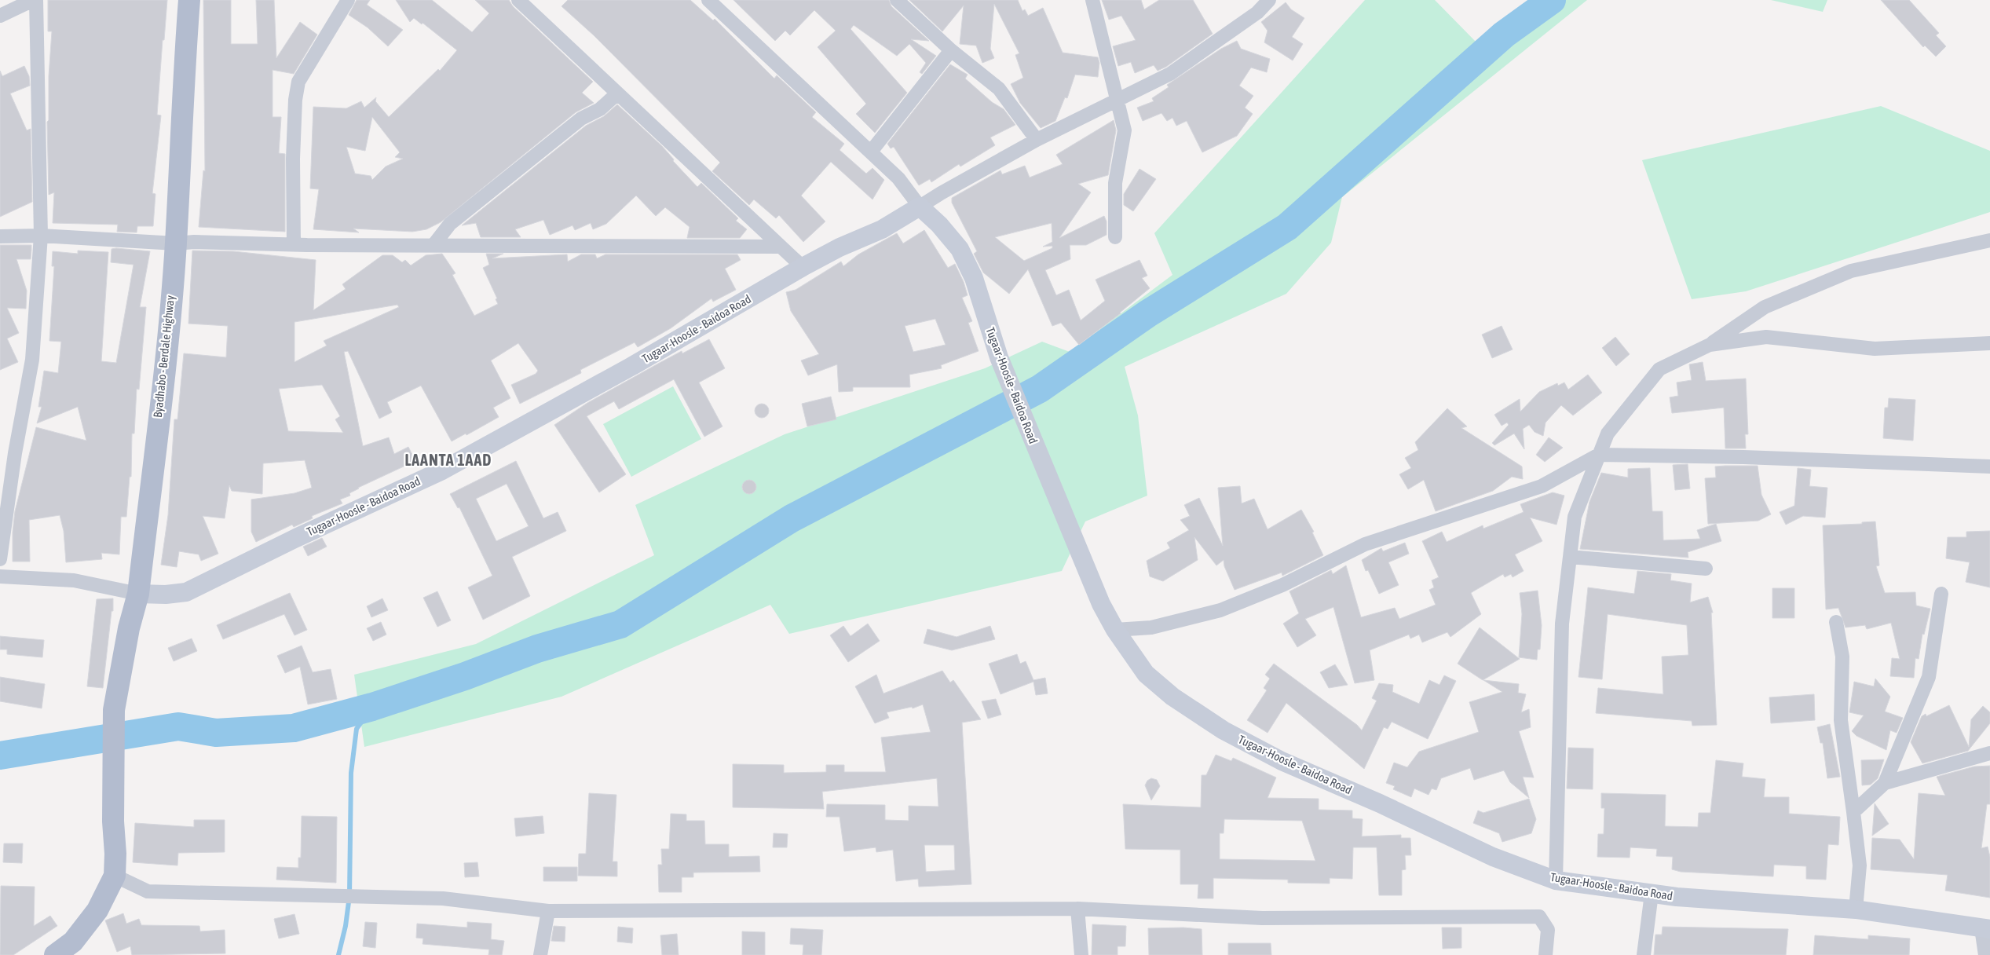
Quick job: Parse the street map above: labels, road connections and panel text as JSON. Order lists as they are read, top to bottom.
{
  "streets": {
    "main road": ["Tugaar-Hoosle - Baidoa Road", "Byadhabo - Berdale Highway"]
  },
  "crossings": [
    ["Tugaar-Hoosle - Baidoa Road", "Byadhabo - Berdale Highway"]
  ],
  "districts": ["LAANTA 1AAD"]
}
